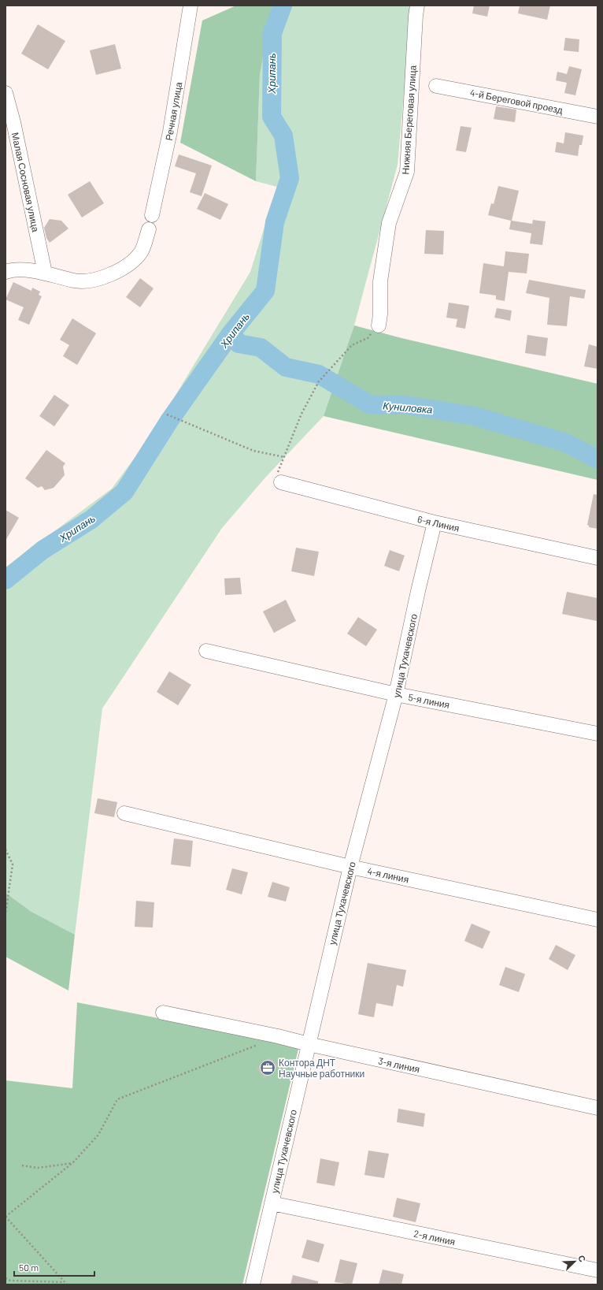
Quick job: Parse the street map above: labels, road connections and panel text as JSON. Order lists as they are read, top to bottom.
{
  "streets": {
    "street": [
      "4-й Береговой проезд",
      "Речная улица",
      "Нижняя Береговая улица",
      "Малая Сосновая улица",
      "6-я Линия",
      "улица Тухачевского",
      "5-я линия",
      "4-я линия",
      "3-я линия",
      "2-я линия"
    ]
  },
  "crossings": [
    ["6-я Линия", "улица Тухачевского"],
    ["улица Тухачевского", "5-я линия"],
    ["улица Тухачевского", "4-я линия"],
    ["улица Тухачевского", "3-я линия"],
    ["улица Тухачевского", "2-я линия"]
  ],
  "water": ["Хрипань", "Куниловка"],
  "places": {
    "office": ["Контора ДНТ Научные работники"]
  },
  "scale_bar": "50 m",
  "north": "top right"
}
